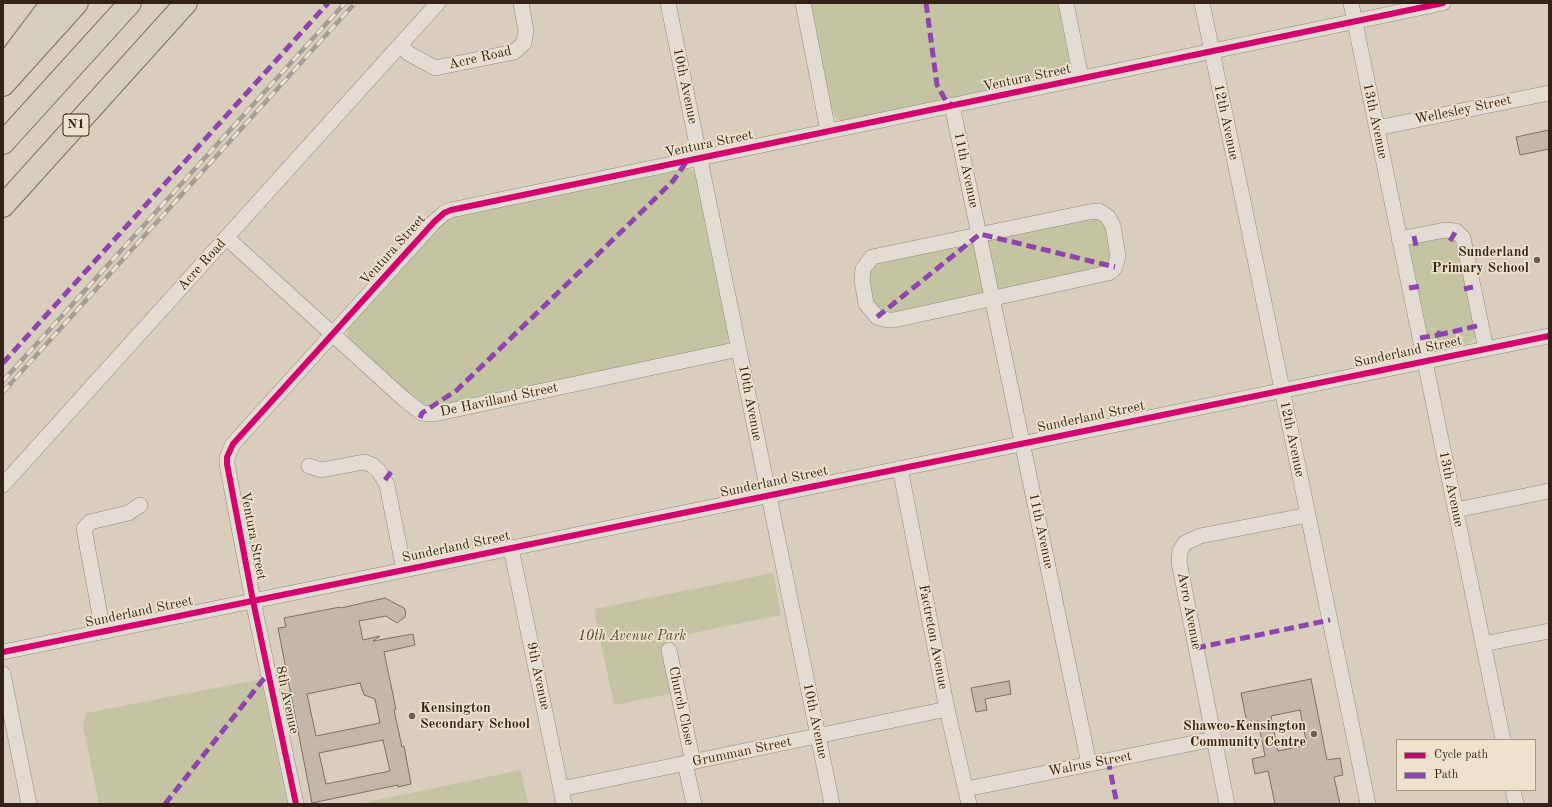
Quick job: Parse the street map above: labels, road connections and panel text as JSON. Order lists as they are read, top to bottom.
{
  "streets": {
    "highway": ["N1"],
    "street": [
      "Acre Road",
      "Ventura Street",
      "10th Avenue",
      "Wellesley Street",
      "13th Avenue",
      "12th Avenue",
      "11th Avenue",
      "Sunderland Street",
      "De Havilland Street",
      "Avro Avenue",
      "Factreton Avenue",
      "9th Avenue",
      "8th Avenue",
      "Church Close",
      "Grumman Street",
      "Walrus Street"
    ]
  },
  "crossings": [
    ["Acre Road", "De Havilland Street"],
    ["Ventura Street", "10th Avenue"],
    ["Ventura Street", "13th Avenue"],
    ["Ventura Street", "12th Avenue"],
    ["Ventura Street", "11th Avenue"],
    ["Ventura Street", "Sunderland Street"],
    ["Ventura Street", "De Havilland Street"],
    ["Ventura Street", "8th Avenue"],
    ["10th Avenue", "Sunderland Street"],
    ["10th Avenue", "De Havilland Street"],
    ["10th Avenue", "Grumman Street"],
    ["Wellesley Street", "13th Avenue"],
    ["13th Avenue", "Sunderland Street"],
    ["12th Avenue", "Sunderland Street"],
    ["12th Avenue", "Avro Avenue"],
    ["11th Avenue", "Sunderland Street"],
    ["11th Avenue", "Walrus Street"],
    ["Sunderland Street", "Factreton Avenue"],
    ["Sunderland Street", "9th Avenue"],
    ["Sunderland Street", "8th Avenue"],
    ["Avro Avenue", "Walrus Street"],
    ["Factreton Avenue", "Grumman Street"],
    ["Factreton Avenue", "Walrus Street"],
    ["9th Avenue", "Grumman Street"],
    ["Church Close", "Grumman Street"]
  ],
  "parks": ["10th Avenue Park"],
  "places": ["Sunderland Primary School", "Kensington Secondary School", "Shawco-Kensington Community Centre"],
  "legend": ["Cycle path", "Path"]
}
